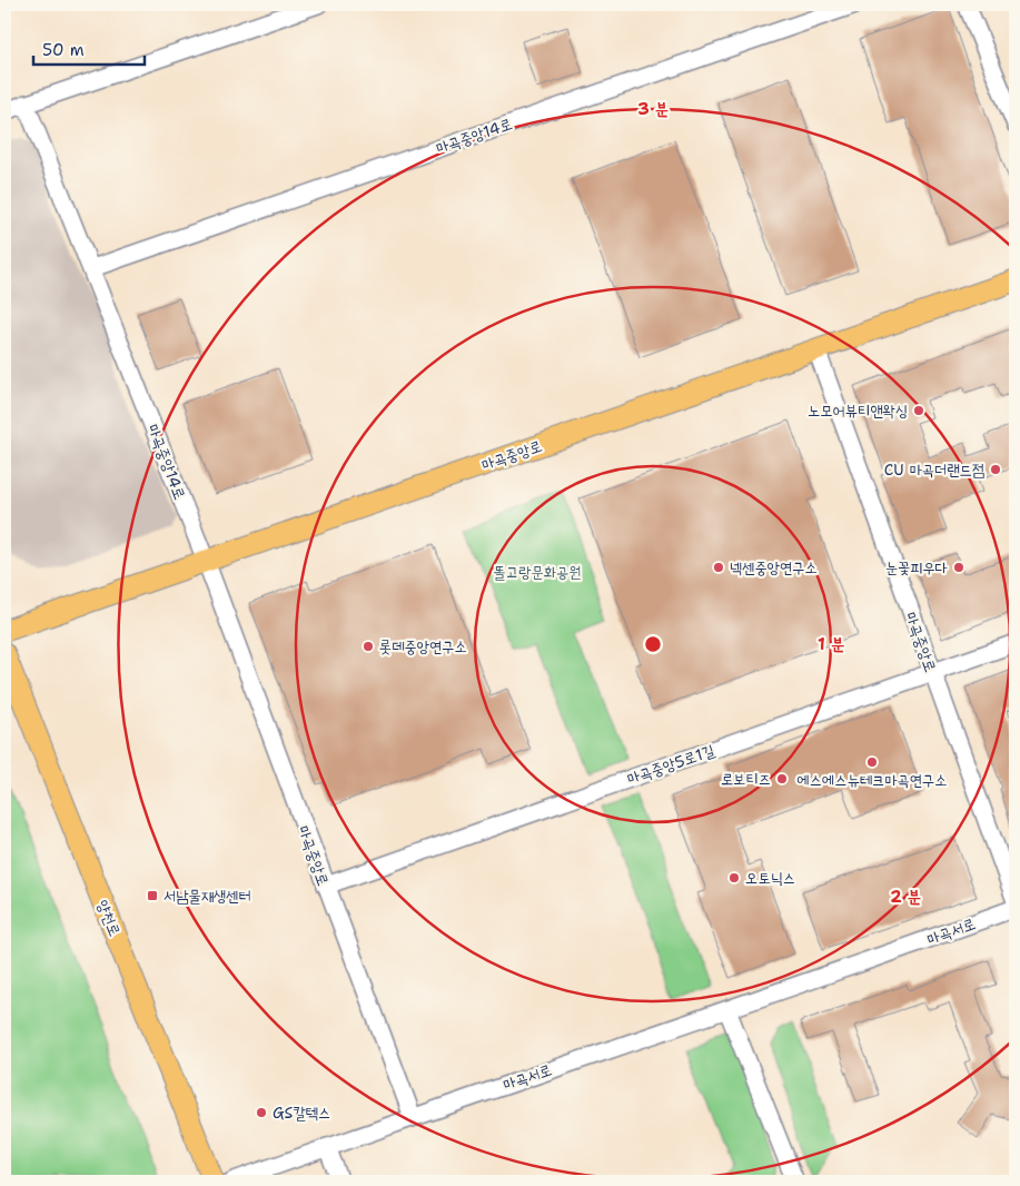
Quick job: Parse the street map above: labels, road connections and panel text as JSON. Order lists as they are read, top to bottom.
{
  "streets": {
    "main road": ["마곡중앙로", "양천로"],
    "street": ["마곡중앙14로", "마곡중앙5로1길", "마곡서로"]
  },
  "crossings": [
    ["마곡중앙14로", "마곡중앙로"],
    ["마곡중앙로", "마곡중앙5로1길"],
    ["마곡중앙로", "마곡서로"]
  ],
  "parks": ["똘고랑문화공원"],
  "places": {
    "other": [
      "노모어뷰티앤왁싱",
      "CU 마곡더랜드점",
      "넥센중앙연구소",
      "눈꽃피우다",
      "롯데중앙연구소",
      "에스에스뉴테크마곡연구소",
      "로보티즈",
      "오토닉스",
      "GS칼텍스"
    ],
    "transit": ["서남물재생센터"]
  },
  "scale_bar": "50 m",
  "rings": ["3 분", "1 분", "2 분"]
}
